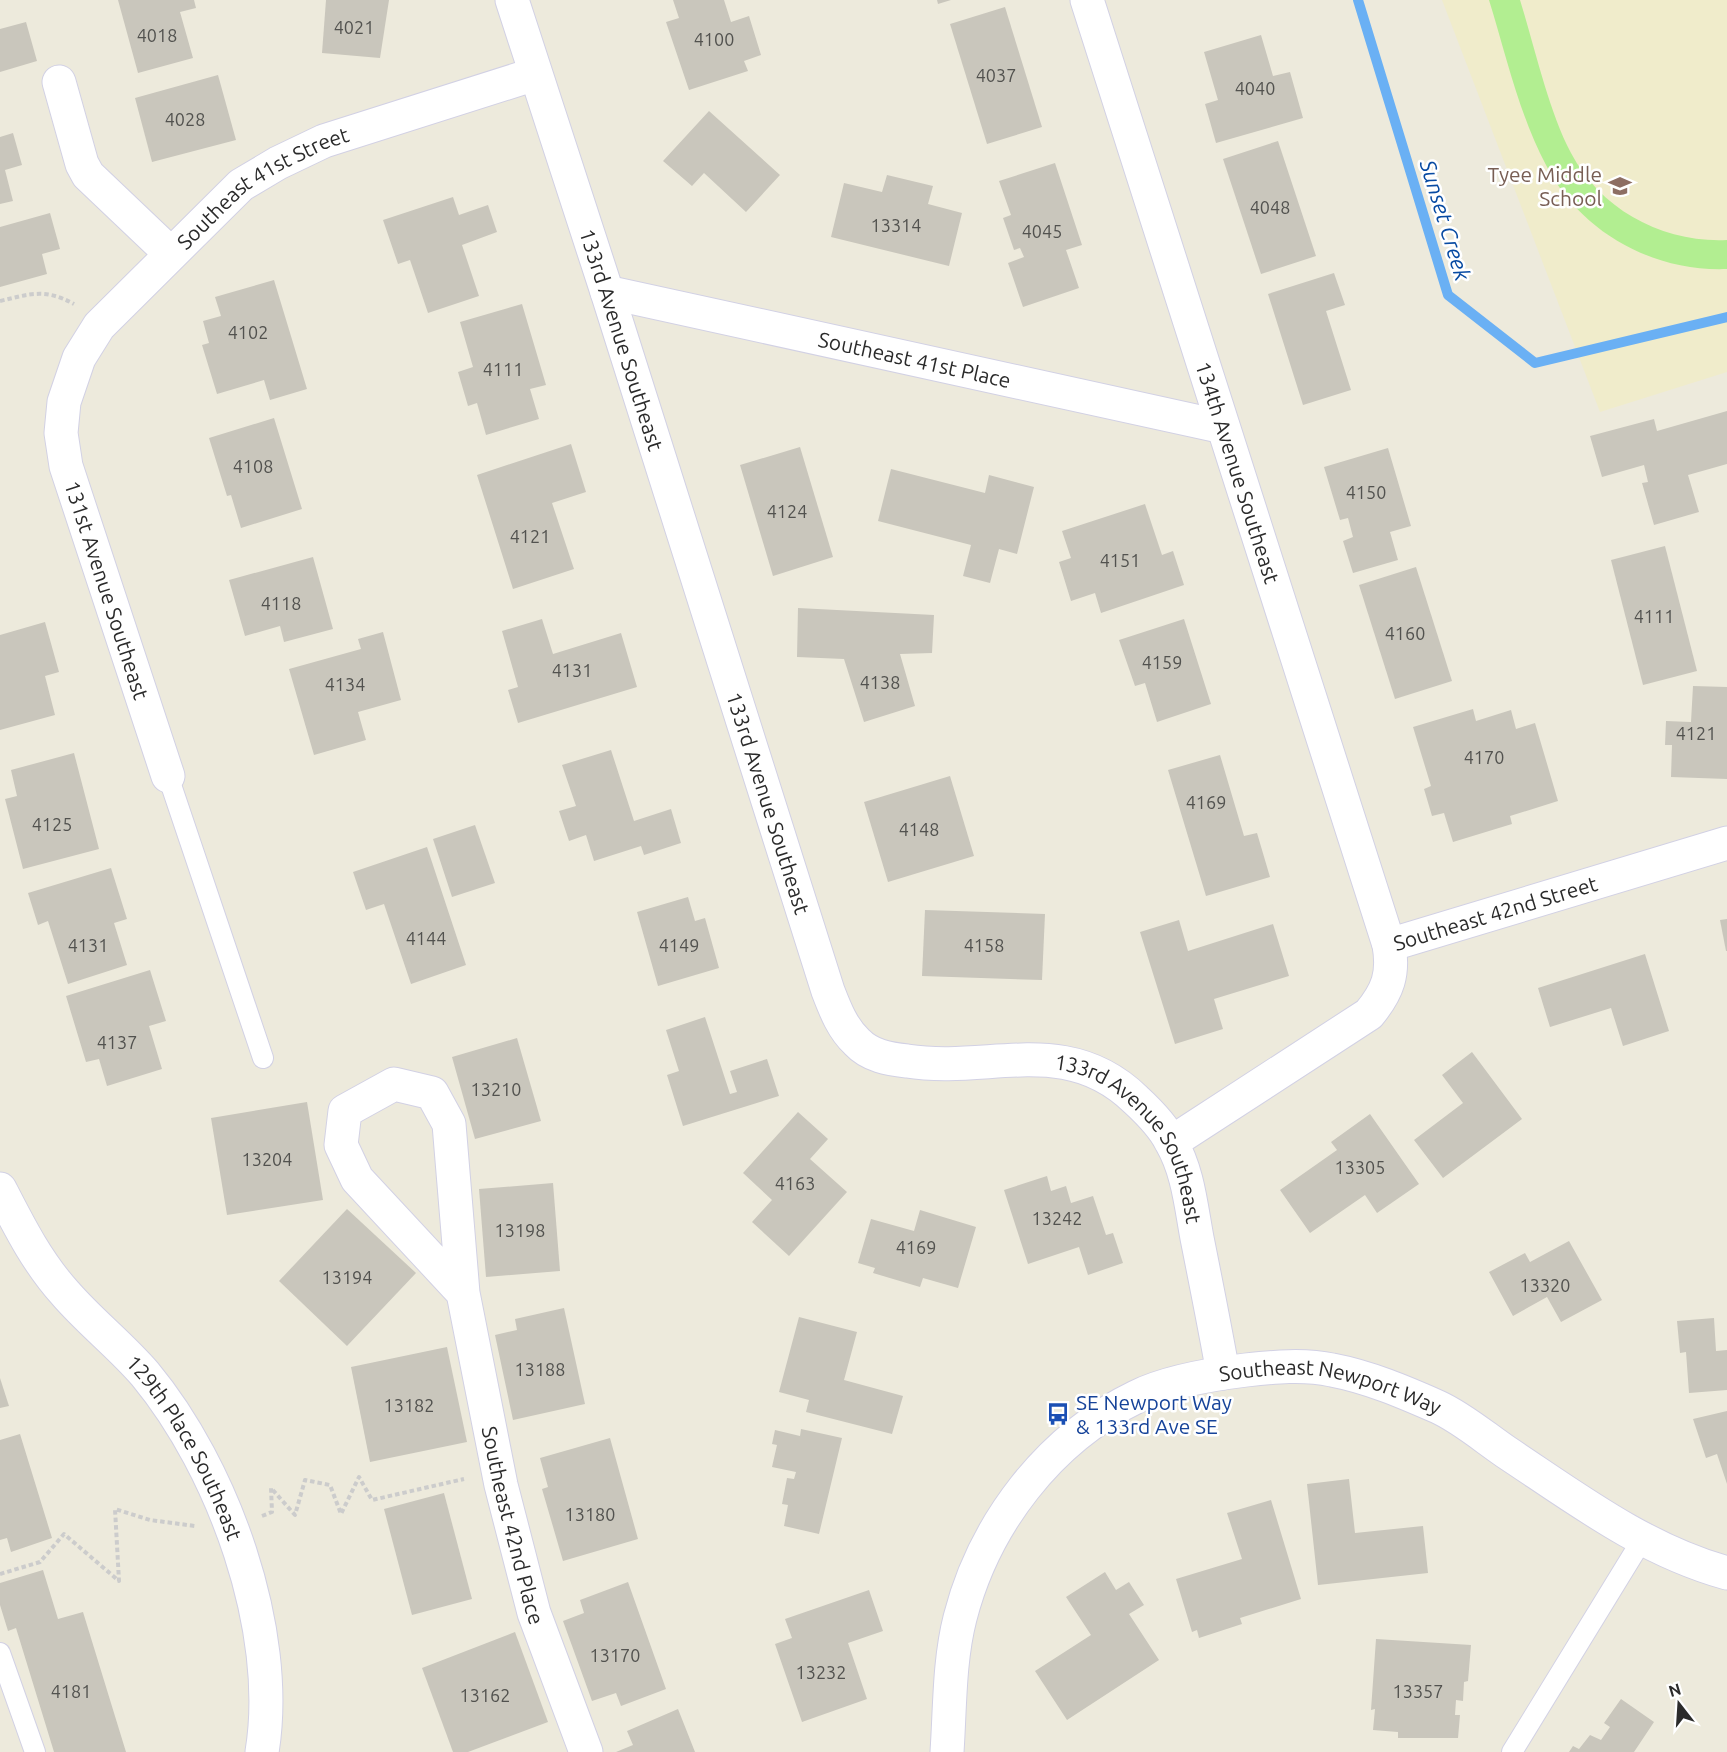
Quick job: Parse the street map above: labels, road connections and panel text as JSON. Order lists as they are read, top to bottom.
{
  "streets": {
    "street": [
      "Southeast 41st Street",
      "133rd Avenue Southeast",
      "Southeast 41st Place",
      "134th Avenue Southeast",
      "131st Avenue Southeast",
      "Southeast 42nd Street",
      "Southeast Newport Way",
      "129th Place Southeast",
      "Southeast 42nd Place"
    ]
  },
  "crossings": [
    ["Southeast 41st Street", "133rd Avenue Southeast"],
    ["Southeast 41st Street", "131st Avenue Southeast"],
    ["133rd Avenue Southeast", "Southeast 41st Place"],
    ["133rd Avenue Southeast", "Southeast 42nd Street"],
    ["133rd Avenue Southeast", "Southeast Newport Way"],
    ["Southeast 41st Place", "134th Avenue Southeast"],
    ["134th Avenue Southeast", "Southeast 42nd Street"]
  ],
  "water": ["Sunset Creek"],
  "places": {
    "school or university": ["Tyee Middle School"],
    "bus stop": ["SE Newport Way & 133rd Ave SE"]
  },
  "house_numbers": [
    "4021",
    "4018",
    "4100",
    "4037",
    "4040",
    "4028",
    "4048",
    "13314",
    "4045",
    "4102",
    "4111",
    "4108",
    "4150",
    "4124",
    "4121",
    "4151",
    "4118",
    "4111",
    "4160",
    "4159",
    "4131",
    "4138",
    "4134",
    "4121",
    "4170",
    "4169",
    "4125",
    "4148",
    "4144",
    "4131",
    "4149",
    "4158",
    "4137",
    "13210",
    "13204",
    "13305",
    "4163",
    "13242",
    "13198",
    "4169",
    "13194",
    "13320",
    "13188",
    "13182",
    "13180",
    "13170",
    "13232",
    "4181",
    "13357",
    "13162"
  ],
  "north": "top"
}
